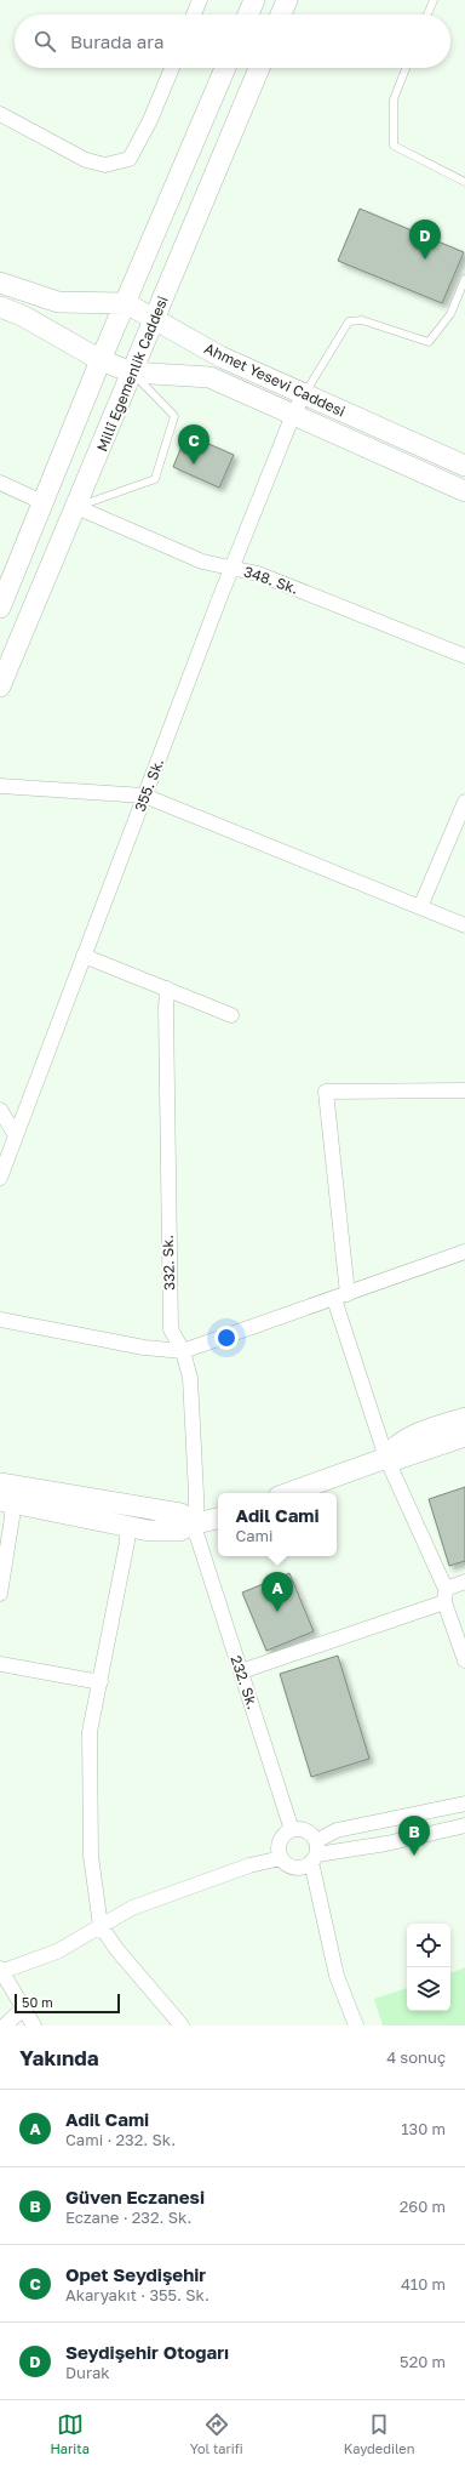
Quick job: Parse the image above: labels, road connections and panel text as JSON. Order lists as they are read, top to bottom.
{
  "streets": {
    "street": [
      "Millî Egemenlik Caddesi",
      "Ahmet Yesevi Caddesi",
      "348. Sk.",
      "355. Sk.",
      "332. Sk.",
      "232. Sk."
    ]
  },
  "crossings": [
    ["Millî Egemenlik Caddesi", "Ahmet Yesevi Caddesi"],
    ["Millî Egemenlik Caddesi", "348. Sk."],
    ["Ahmet Yesevi Caddesi", "355. Sk."],
    ["348. Sk.", "355. Sk."],
    ["332. Sk.", "232. Sk."]
  ],
  "scale_bar": "50 m",
  "page": {
    "search": "Burada ara",
    "pins": [
      "D",
      "C",
      "A",
      "B"
    ],
    "popup": ["Adil Cami", "Cami"],
    "scale": "50 m",
    "heading": ["Yakında", "4 sonuç"],
    "list": [
      {
        "mark": "A",
        "name": "Adil Cami",
        "note": "Cami · 232. Sk.",
        "value": "130 m"
      },
      {
        "mark": "B",
        "name": "Güven Eczanesi",
        "note": "Eczane · 232. Sk.",
        "value": "260 m"
      },
      {
        "mark": "C",
        "name": "Opet Seydişehir",
        "note": "Akaryakıt · 355. Sk.",
        "value": "410 m"
      },
      {
        "mark": "D",
        "name": "Seydişehir Otogarı",
        "note": "Durak",
        "value": "520 m"
      }
    ],
    "nav": ["Harita", "Yol tarifi", "Kaydedilen"]
  }
}
